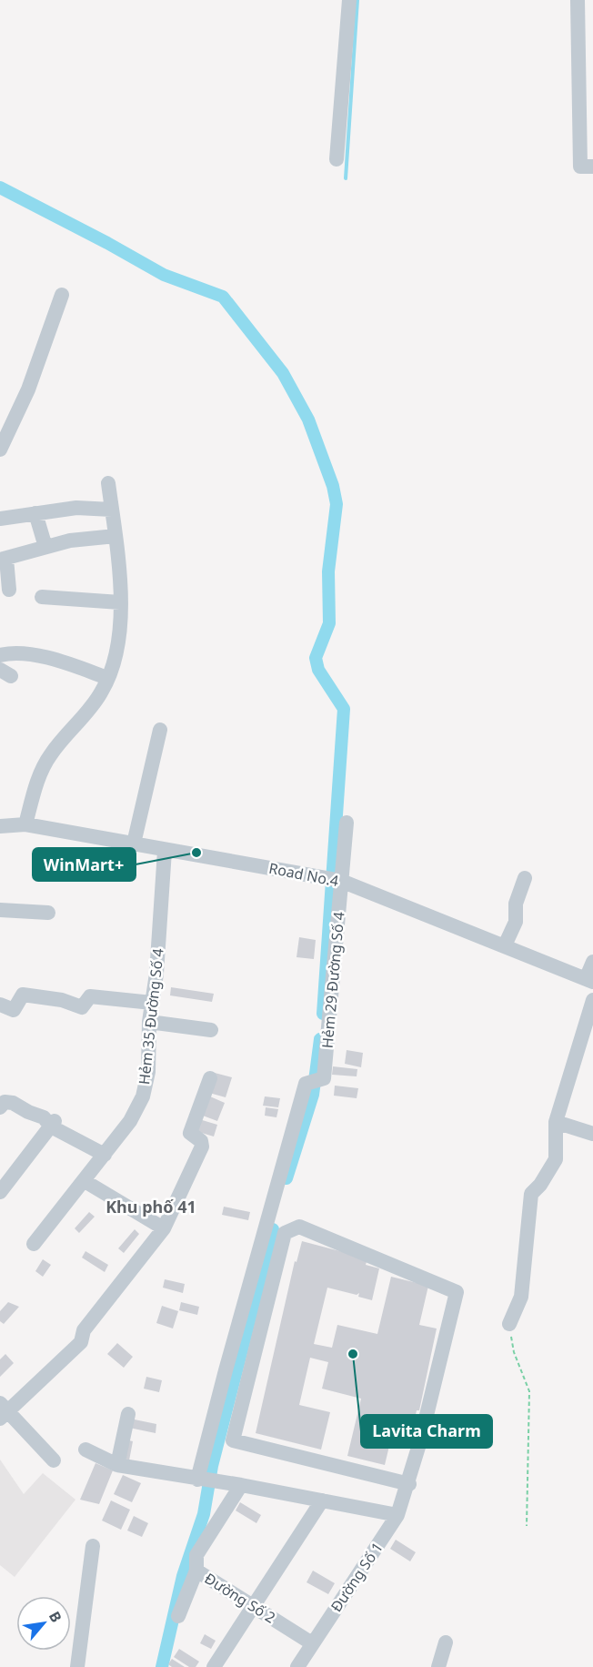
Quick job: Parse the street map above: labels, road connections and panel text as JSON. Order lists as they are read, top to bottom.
{
  "streets": {
    "street": [
      "Road No.4",
      "Hẻm 29 Đường Số 4",
      "Hẻm 35 Đường Số 4",
      "Đường Số 1",
      "Đường Số 2"
    ]
  },
  "crossings": [
    ["Road No.4", "Hẻm 29 Đường Số 4"],
    ["Road No.4", "Hẻm 35 Đường Số 4"],
    ["Đường Số 1", "Đường Số 2"]
  ],
  "districts": ["Khu phố 41"],
  "places": ["WinMart+", "Lavita Charm"],
  "north": "top right"
}
